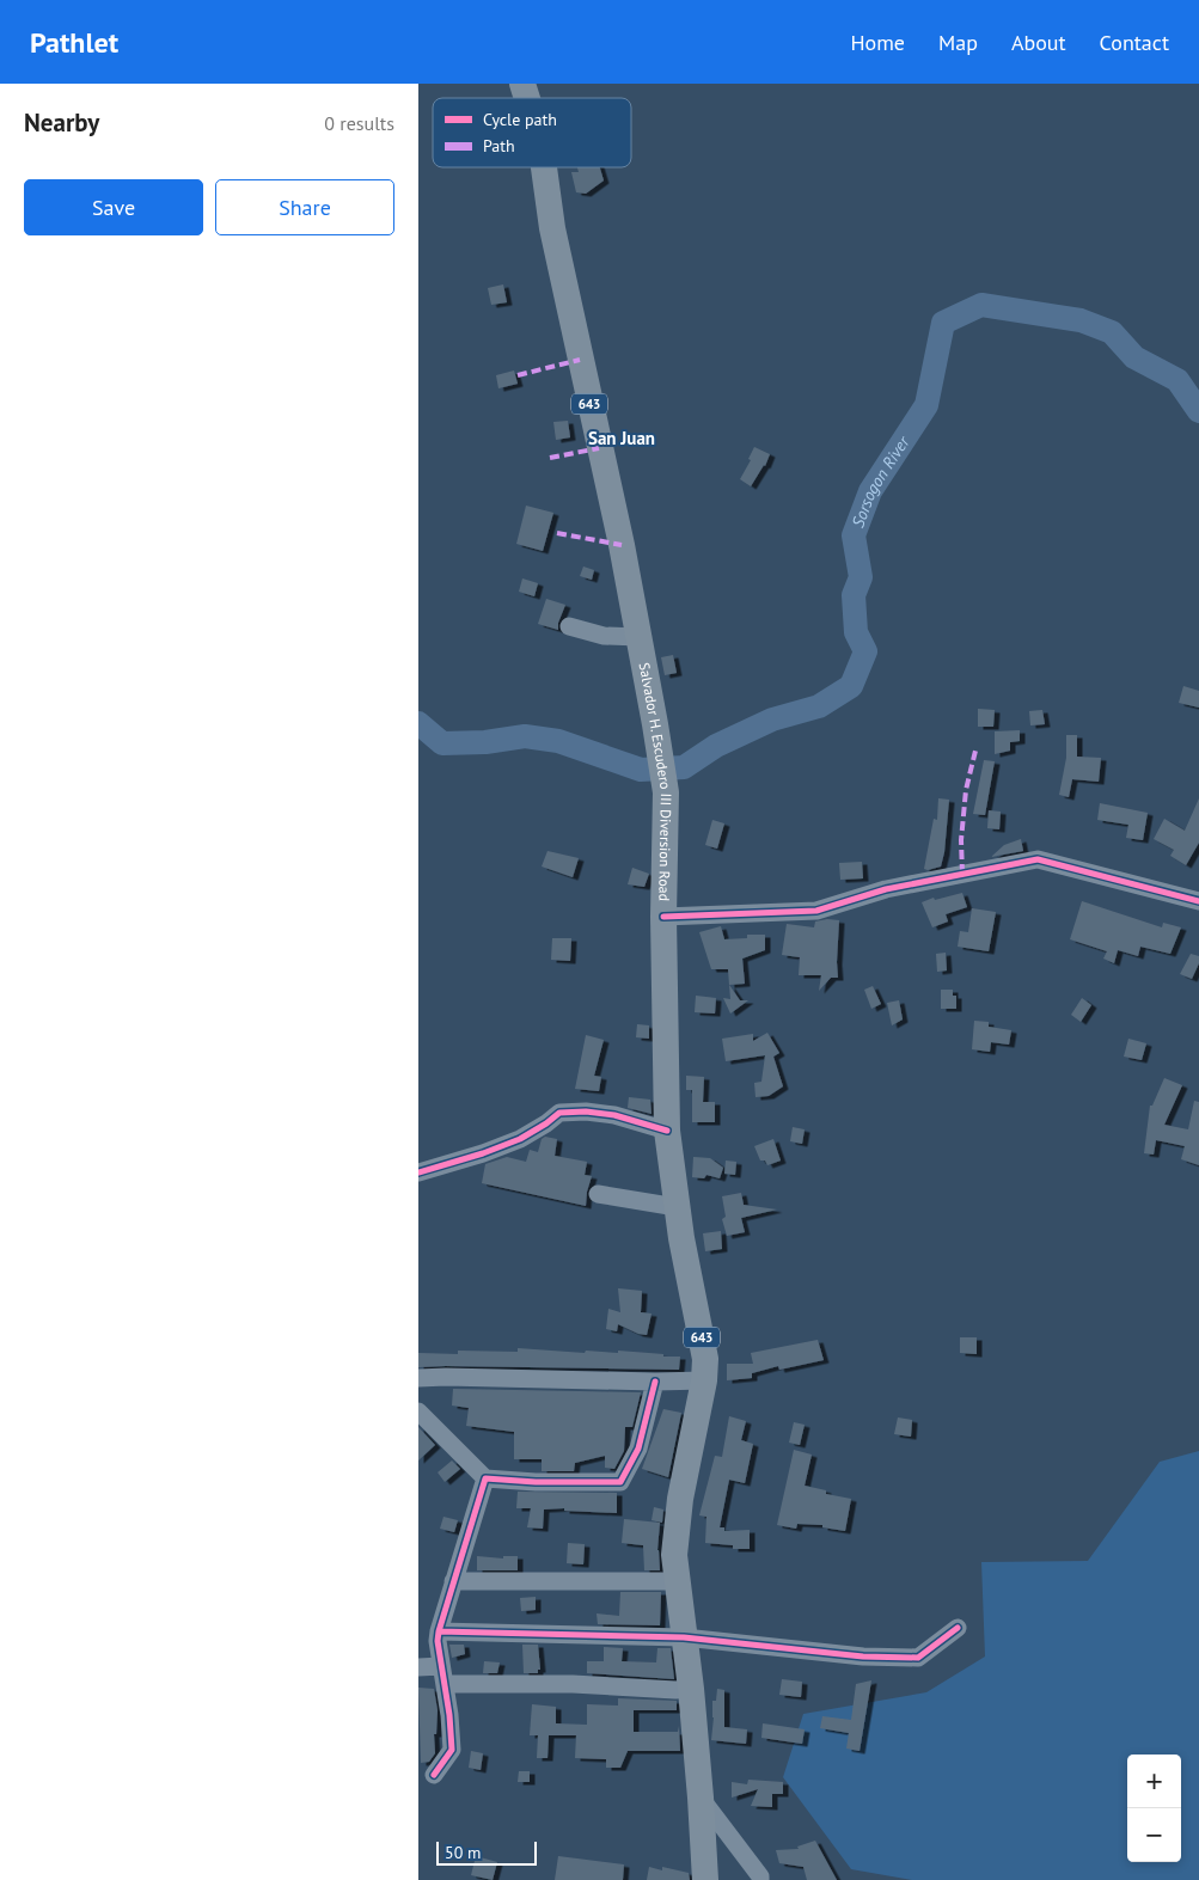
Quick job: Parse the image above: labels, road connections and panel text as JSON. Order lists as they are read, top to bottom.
{
  "streets": {
    "highway": ["643", "Salvador H. Escudero III Diversion Road"]
  },
  "districts": ["San Juan"],
  "water": ["Sorsogon River"],
  "legend": ["Cycle path", "Path"],
  "scale_bar": "50 m",
  "page": {
    "header": "Pathlet",
    "nav": [
      "Home",
      "Map",
      "About",
      "Contact"
    ],
    "heading": ["Nearby", "0 results"],
    "buttons": ["Save", "Share"],
    "map_buttons": ["+", "−"],
    "scale": "50 m"
  }
}
